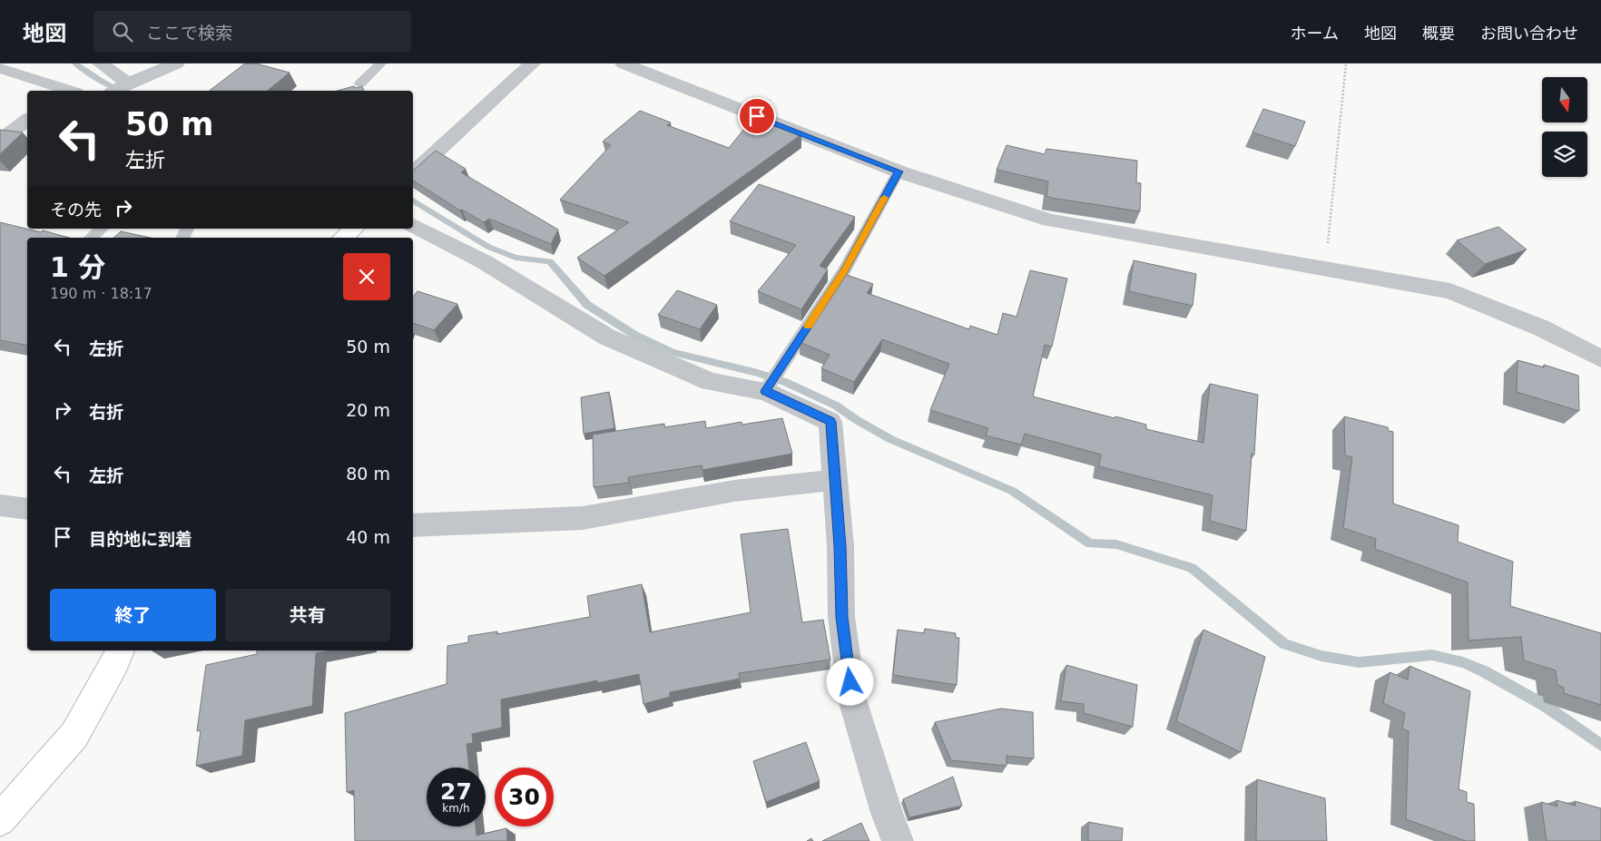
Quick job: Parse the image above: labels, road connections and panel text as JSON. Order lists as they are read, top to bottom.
{
  "north": "bottom",
  "page": {
    "header": "地図",
    "search": "ここで検索",
    "nav": [
      "ホーム",
      "地図",
      "概要",
      "お問い合わせ"
    ],
    "turn": ["50 m", "左折"],
    "then": "その先",
    "heading": ["1 分", "190 m · 18:17"],
    "list": [
      {
        "name": "左折",
        "value": "50 m"
      },
      {
        "name": "右折",
        "value": "20 m"
      },
      {
        "name": "左折",
        "value": "80 m"
      },
      {
        "name": "目的地に到着",
        "value": "40 m"
      }
    ],
    "buttons": ["終了", "共有"],
    "speed": "27 km/h",
    "limit": "30"
  }
}
